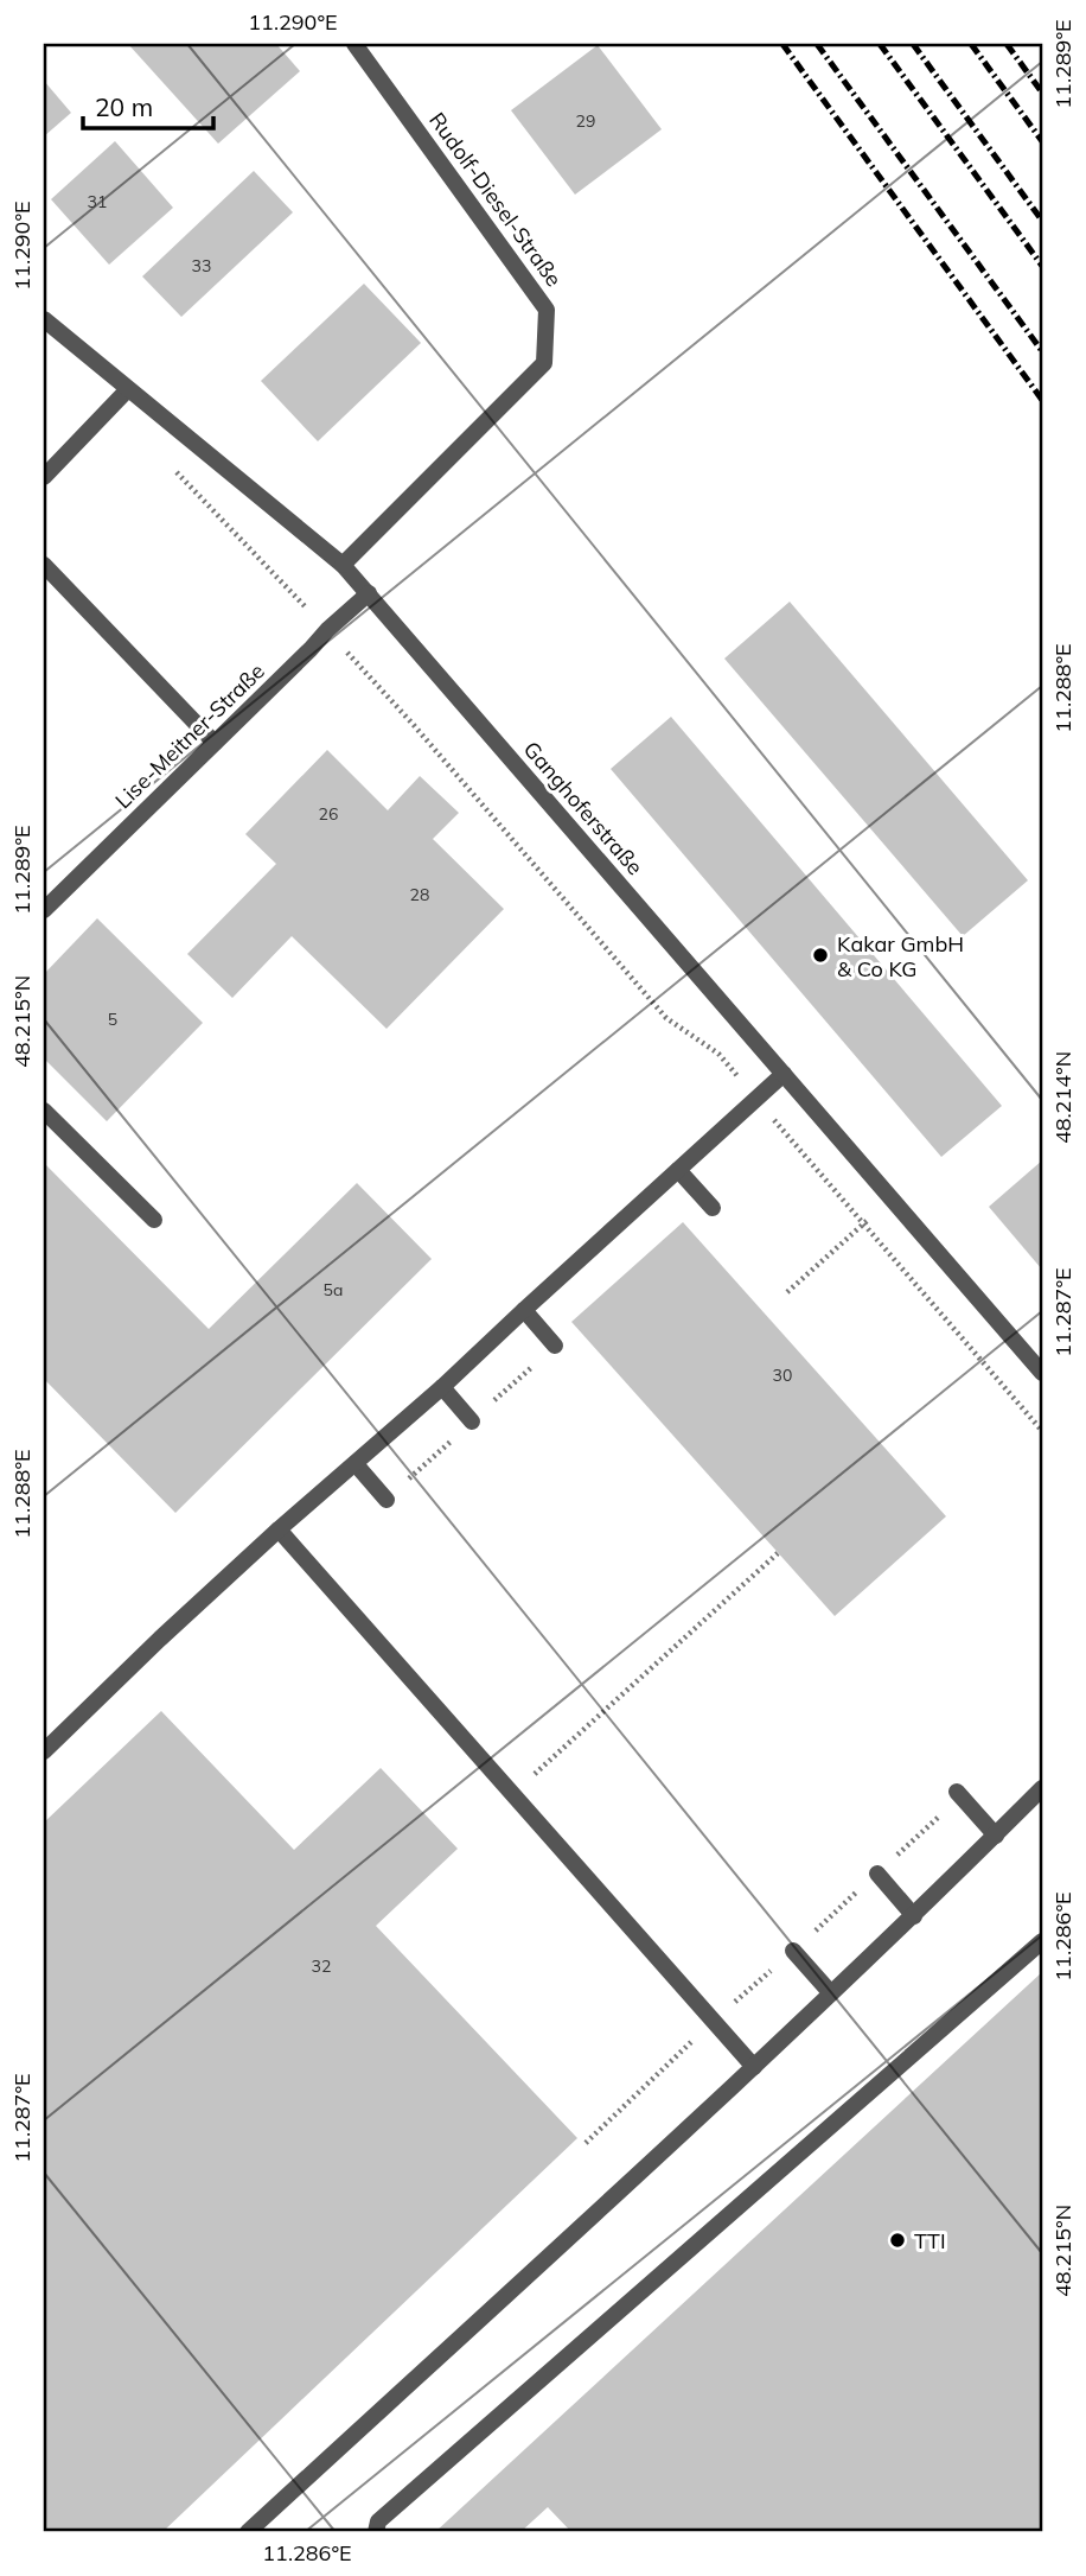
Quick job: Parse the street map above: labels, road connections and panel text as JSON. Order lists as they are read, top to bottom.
{
  "streets": {
    "street": ["Rudolf-Diesel-Straße", "Lise-Meitner-Straße", "Ganghoferstraße"]
  },
  "crossings": [
    ["Rudolf-Diesel-Straße", "Ganghoferstraße"],
    ["Lise-Meitner-Straße", "Ganghoferstraße"]
  ],
  "places": ["Kakar GmbH & Co KG", "TTI"],
  "house_numbers": [
    "29",
    "31",
    "33",
    "26",
    "28",
    "5",
    "5a",
    "30",
    "32"
  ],
  "scale_bar": "20 m",
  "coordinates": [
    "11.290°E",
    "11.289°E",
    "11.288°E",
    "48.215°N",
    "48.214°N",
    "11.287°E",
    "11.286°E"
  ]
}
